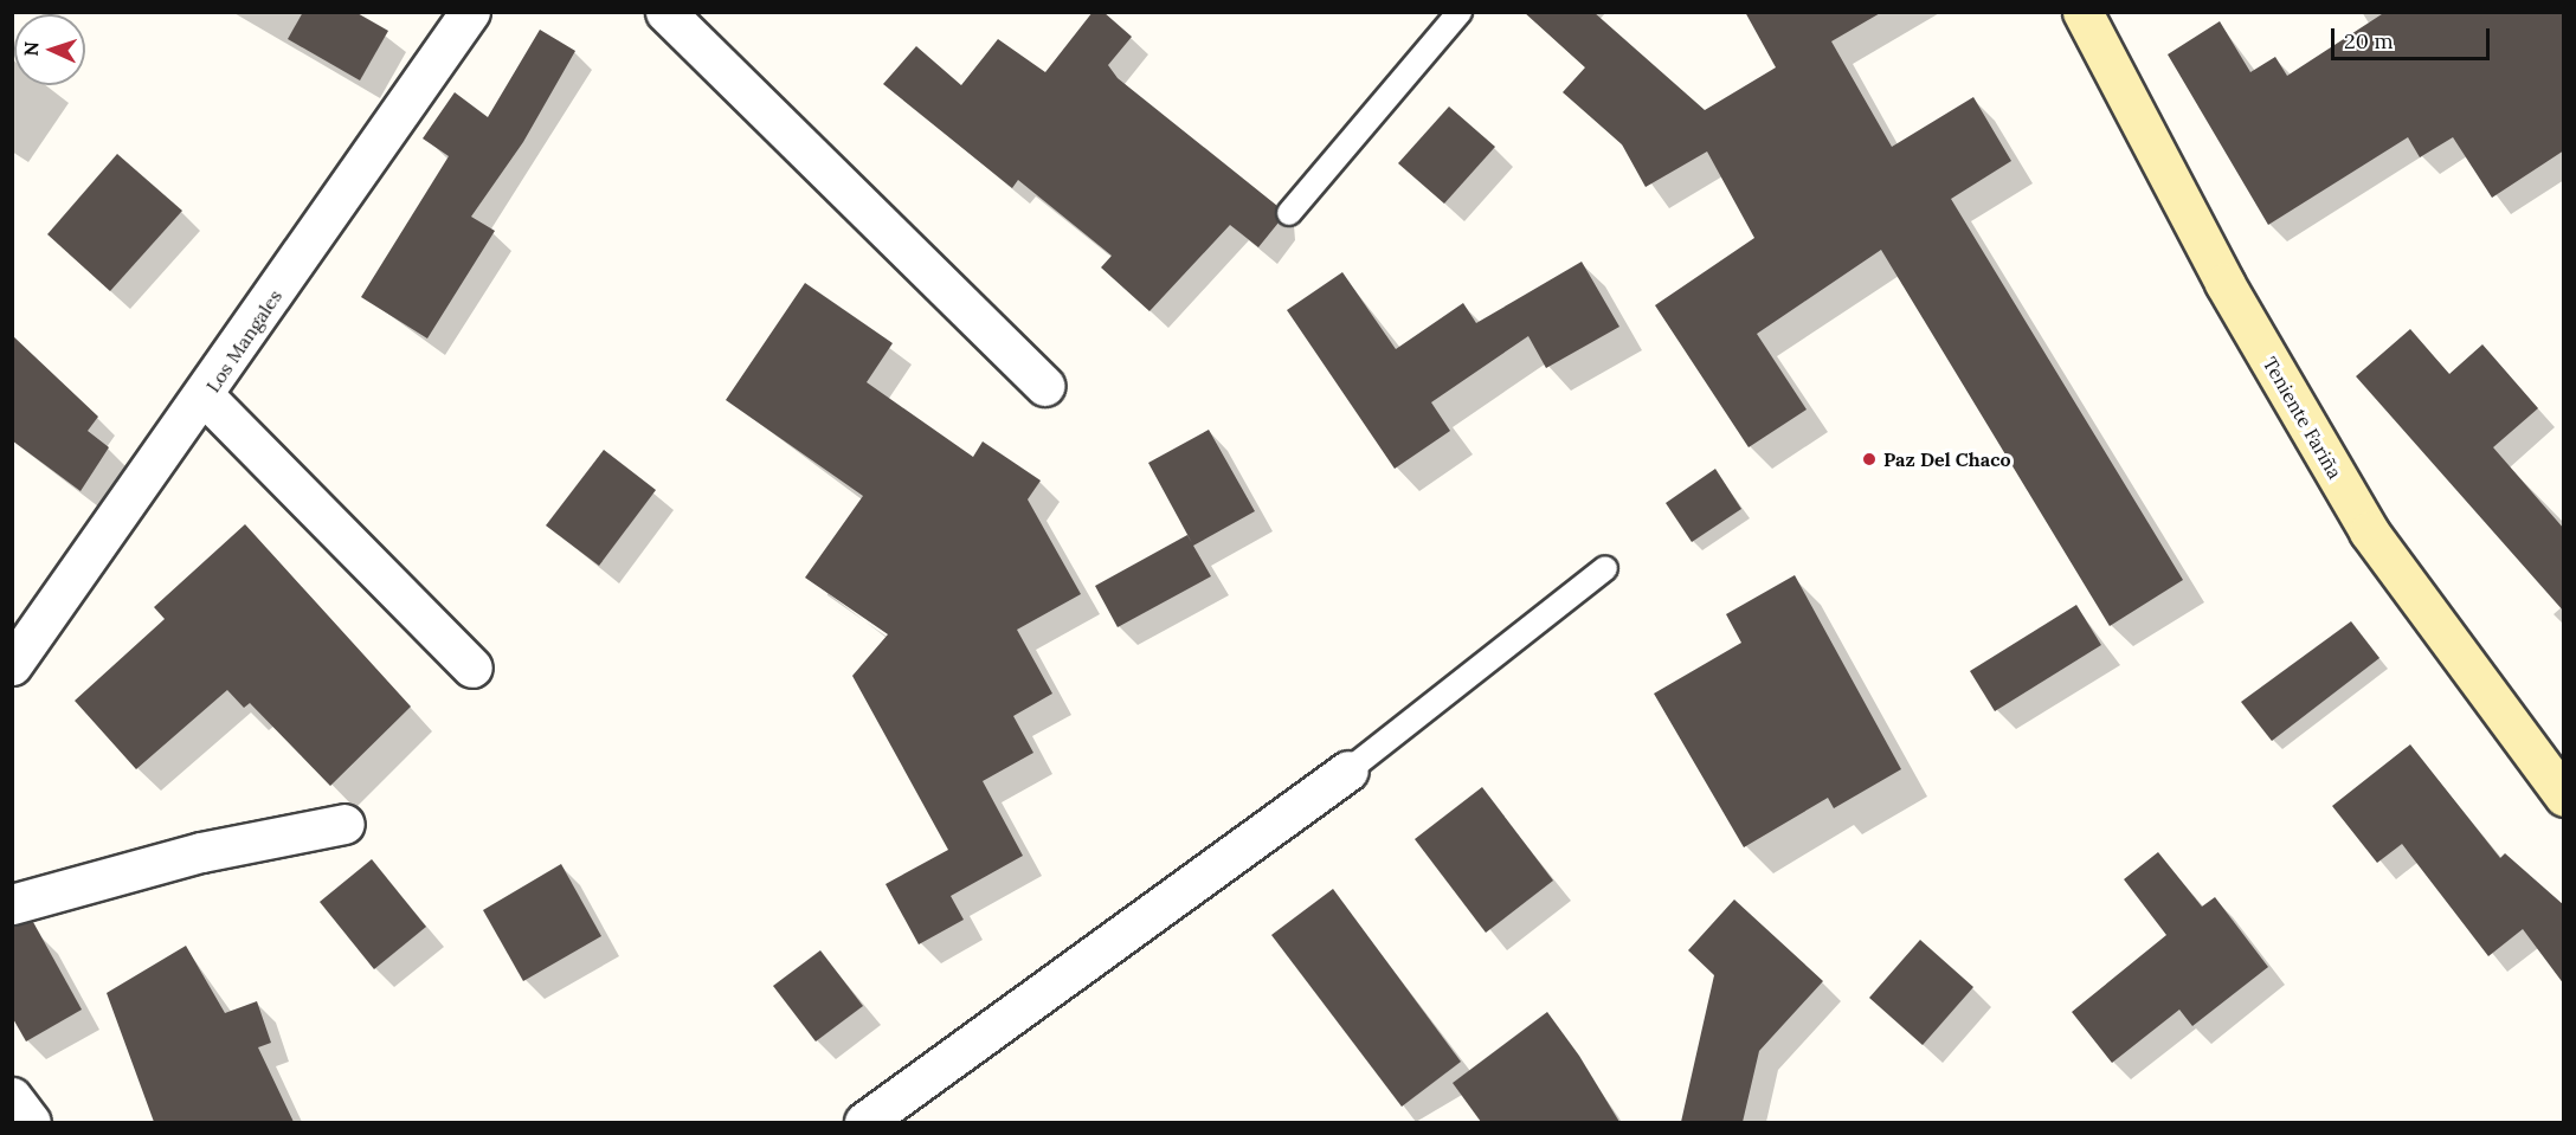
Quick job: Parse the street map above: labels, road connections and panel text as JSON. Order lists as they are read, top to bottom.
{
  "streets": {
    "street": ["Los Mangales", "Teniente Fariña"]
  },
  "places": ["Paz Del Chaco"],
  "scale_bar": "20 m",
  "north": "left"
}
